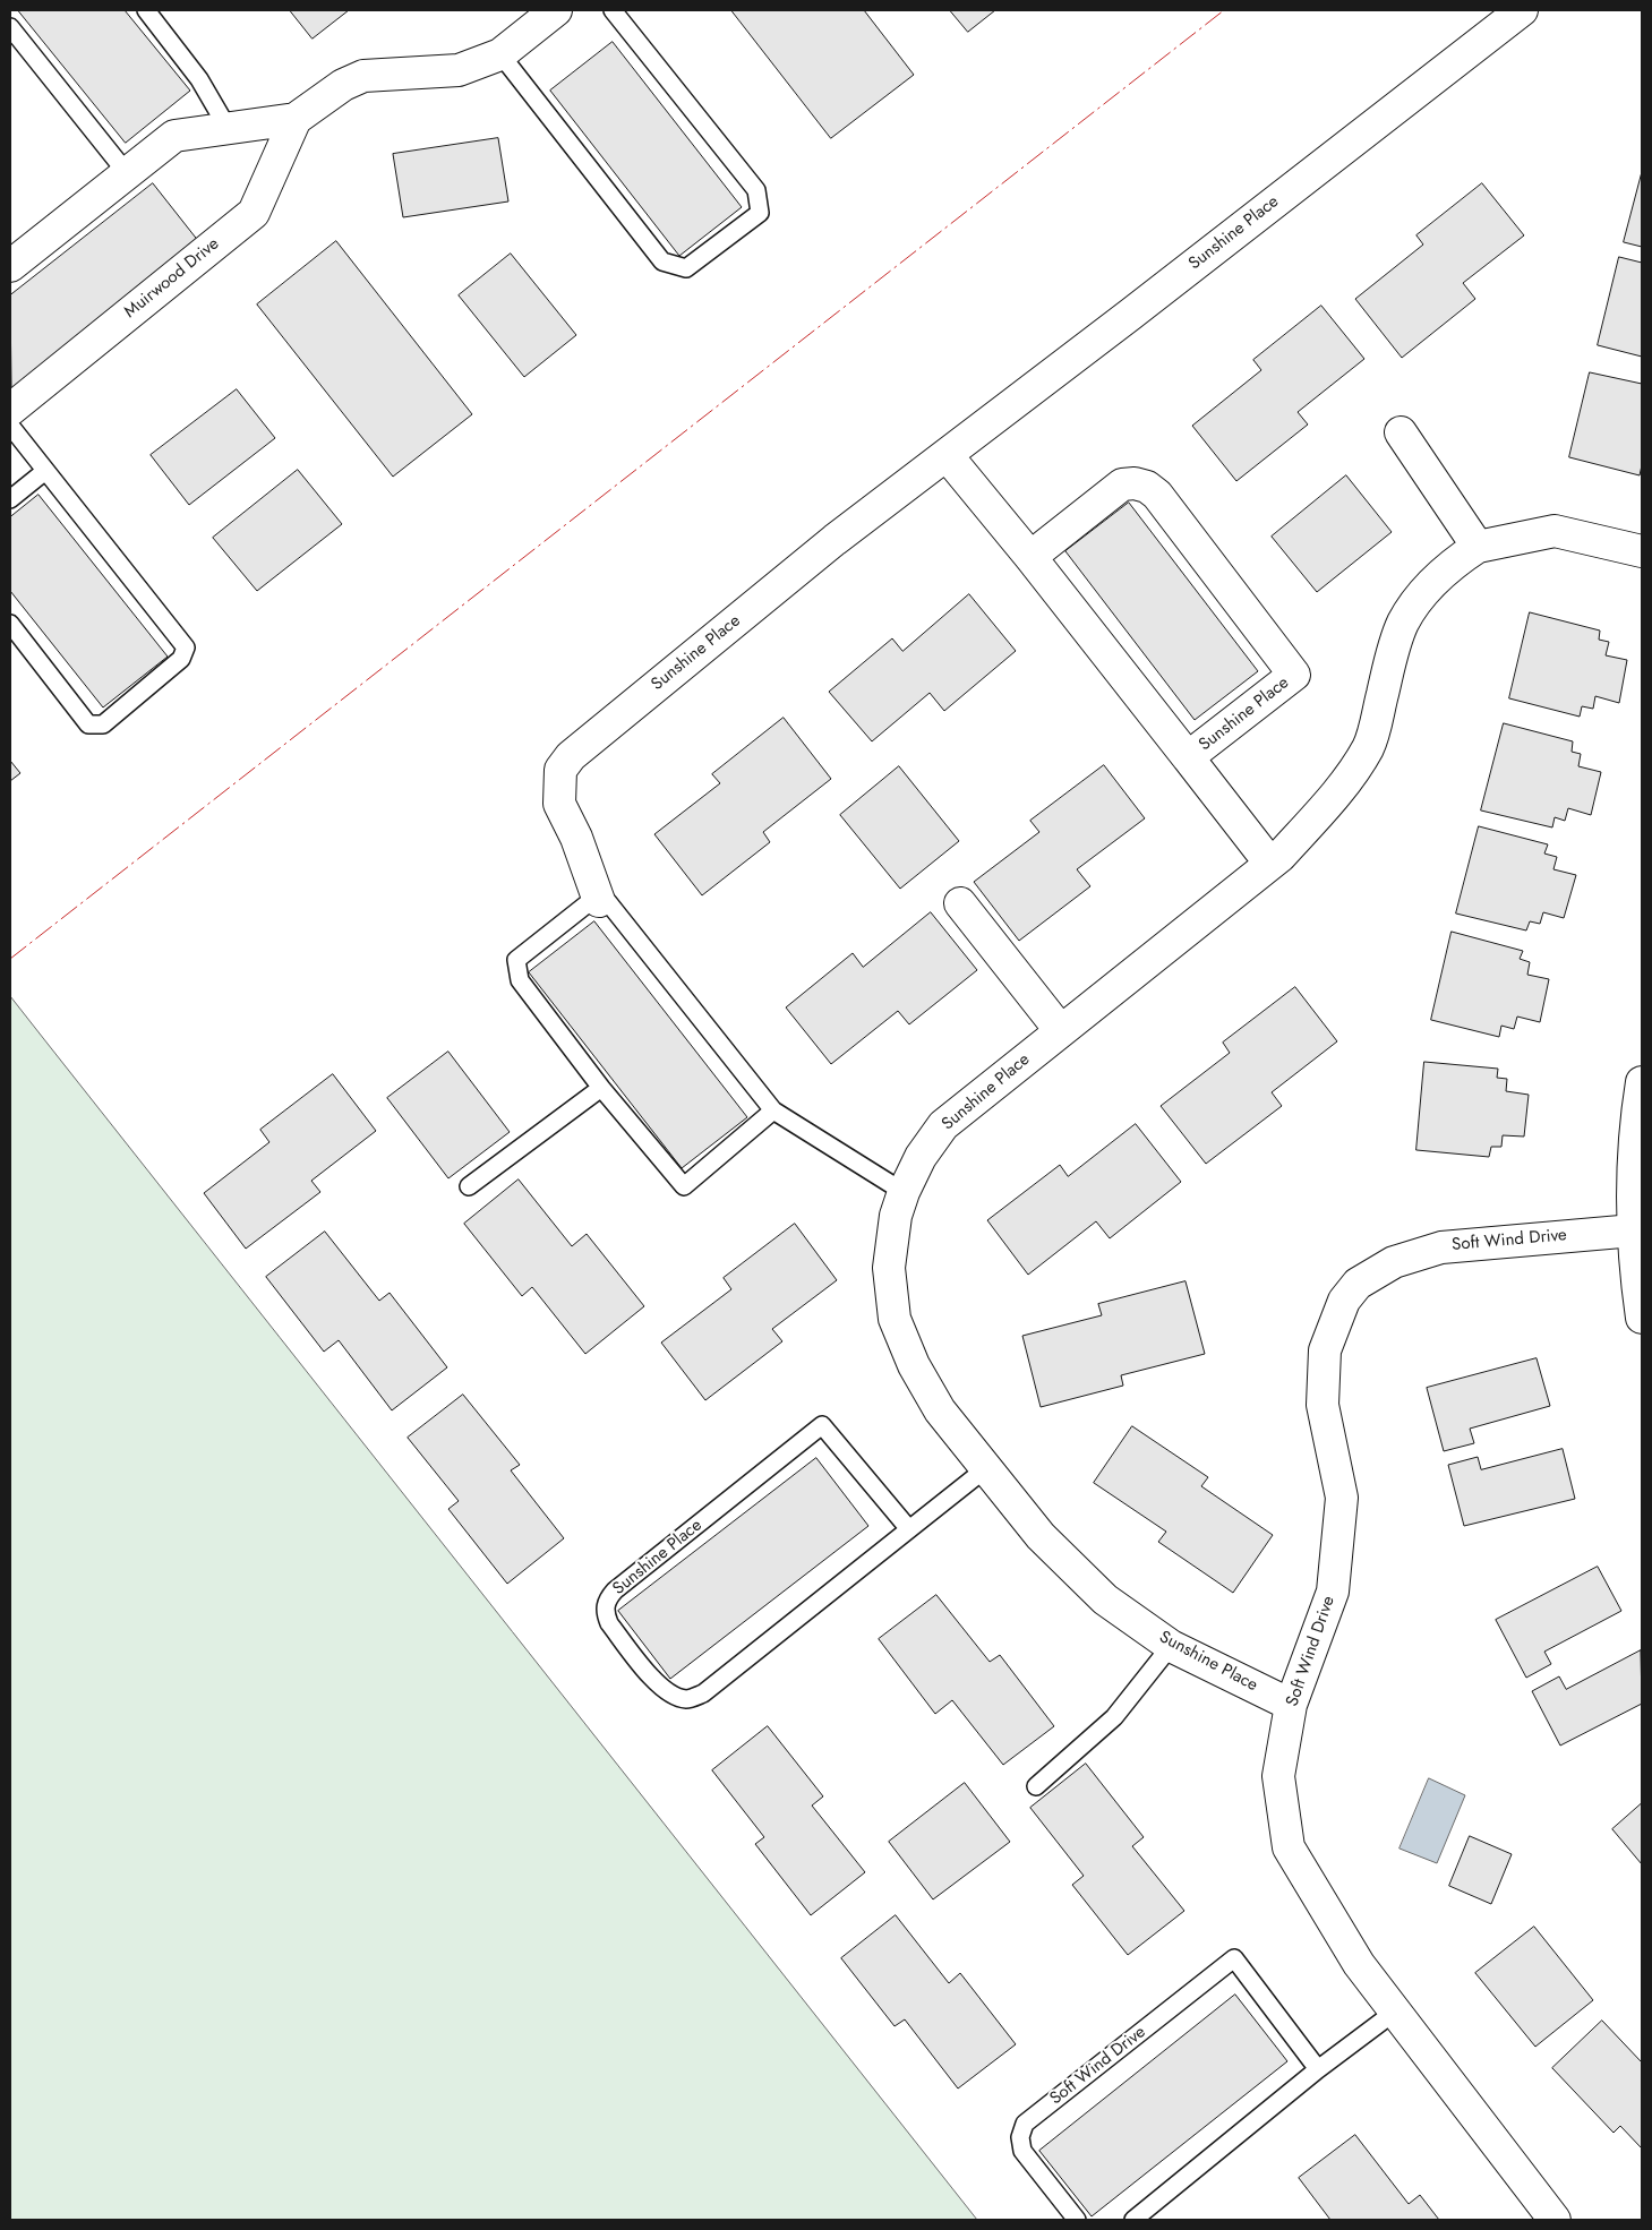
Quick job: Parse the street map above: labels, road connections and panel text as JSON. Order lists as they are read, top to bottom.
{
  "streets": {
    "street": ["Sunshine Place", "Muirwood Drive", "Soft Wind Drive"]
  },
  "crossings": [
    ["Sunshine Place", "Soft Wind Drive"]
  ]
}
